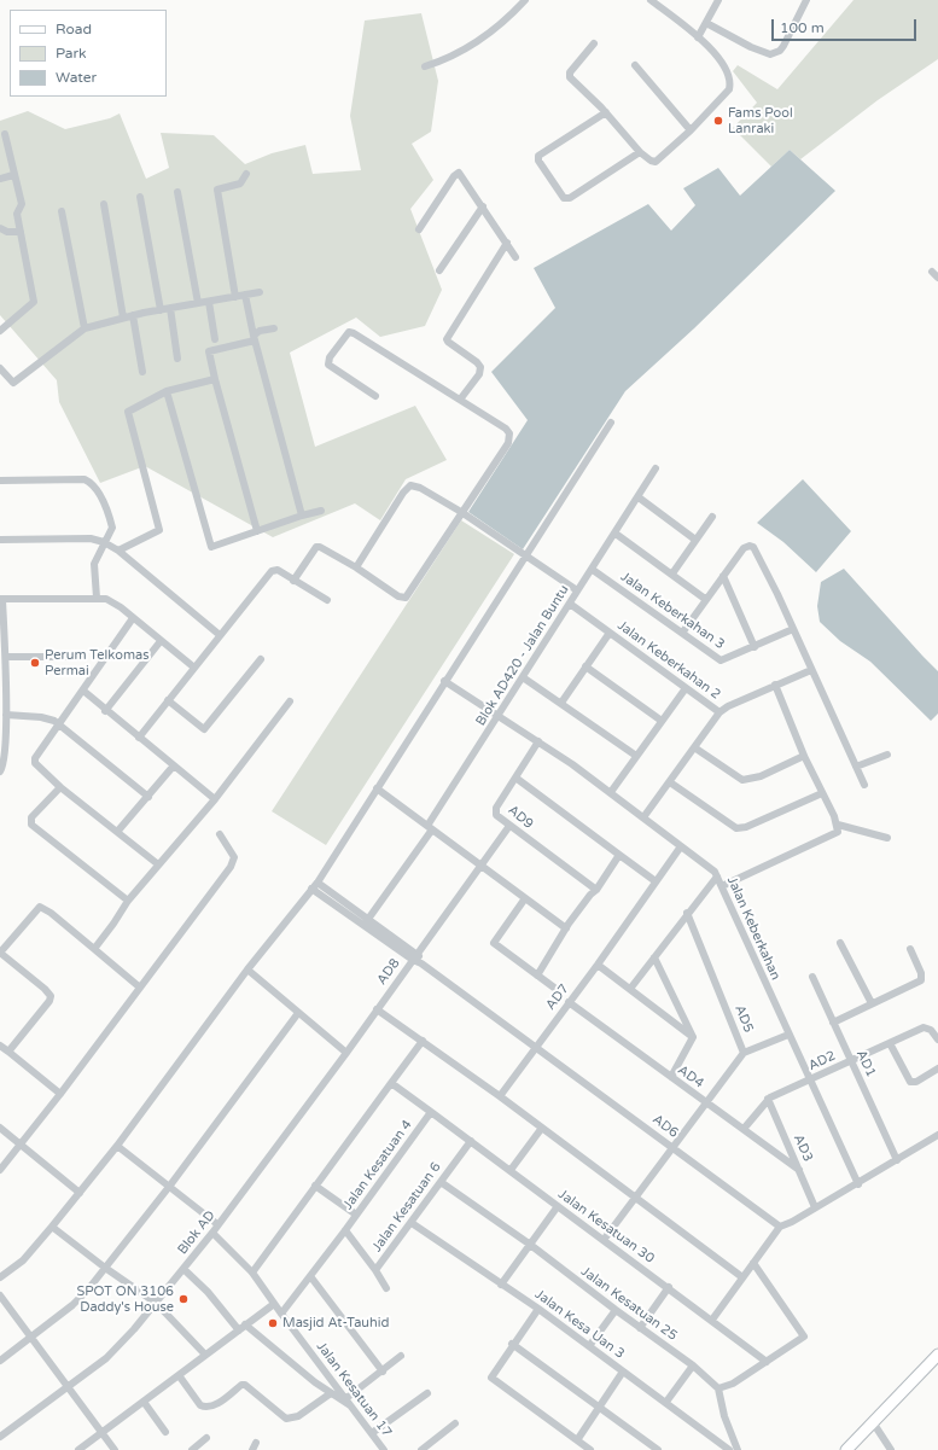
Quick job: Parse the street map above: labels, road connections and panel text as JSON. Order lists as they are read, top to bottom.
{
  "streets": {
    "street": [
      "Jalan Keberkahan 3",
      "Blok AD420 - Jalan Buntu",
      "Jalan Keberkahan 2",
      "AD9",
      "Jalan Keberkahan",
      "AD8",
      "AD7",
      "AD5",
      "AD2",
      "AD1",
      "AD4",
      "AD6",
      "AD3",
      "Jalan Kesatuan 4",
      "Jalan Kesatuan 6",
      "Jalan Kesatuan 30",
      "Blok AD",
      "Jalan Kesatuan 25",
      "Jalan Kesa Uan 3",
      "Jalan Kesatuan 17"
    ]
  },
  "crossings": [
    ["Jalan Keberkahan 3", "Blok AD420 - Jalan Buntu"],
    ["Blok AD420 - Jalan Buntu", "Jalan Keberkahan 2"],
    ["Blok AD420 - Jalan Buntu", "Jalan Keberkahan"],
    ["Blok AD420 - Jalan Buntu", "AD6"],
    ["AD9", "Jalan Keberkahan"],
    ["AD9", "AD8"],
    ["Jalan Keberkahan", "AD7"],
    ["Jalan Keberkahan", "AD2"],
    ["AD8", "AD6"],
    ["AD8", "Blok AD"],
    ["AD7", "AD4"],
    ["AD7", "AD6"],
    ["AD5", "AD4"],
    ["AD5", "AD6"],
    ["AD5", "Jalan Kesatuan 30"],
    ["AD2", "AD1"],
    ["AD2", "AD4"],
    ["AD2", "AD3"],
    ["AD4", "AD3"],
    ["Jalan Kesatuan 4", "Jalan Kesatuan 6"],
    ["Jalan Kesatuan 4", "Jalan Kesatuan 30"],
    ["Jalan Kesatuan 4", "Jalan Kesatuan 17"],
    ["Jalan Kesatuan 6", "Jalan Kesatuan 30"],
    ["Jalan Kesatuan 6", "Jalan Kesatuan 25"],
    ["Jalan Kesatuan 6", "Jalan Kesa Uan 3"],
    ["Blok AD", "Jalan Kesatuan 17"]
  ],
  "places": [
    "Fams Pool Lanraki",
    "Perum Telkomas Permai",
    "SPOT ON 3106 Daddy's House",
    "Masjid At-Tauhid"
  ],
  "legend": ["Road", "Park", "Water"],
  "scale_bar": "100 m"
}
